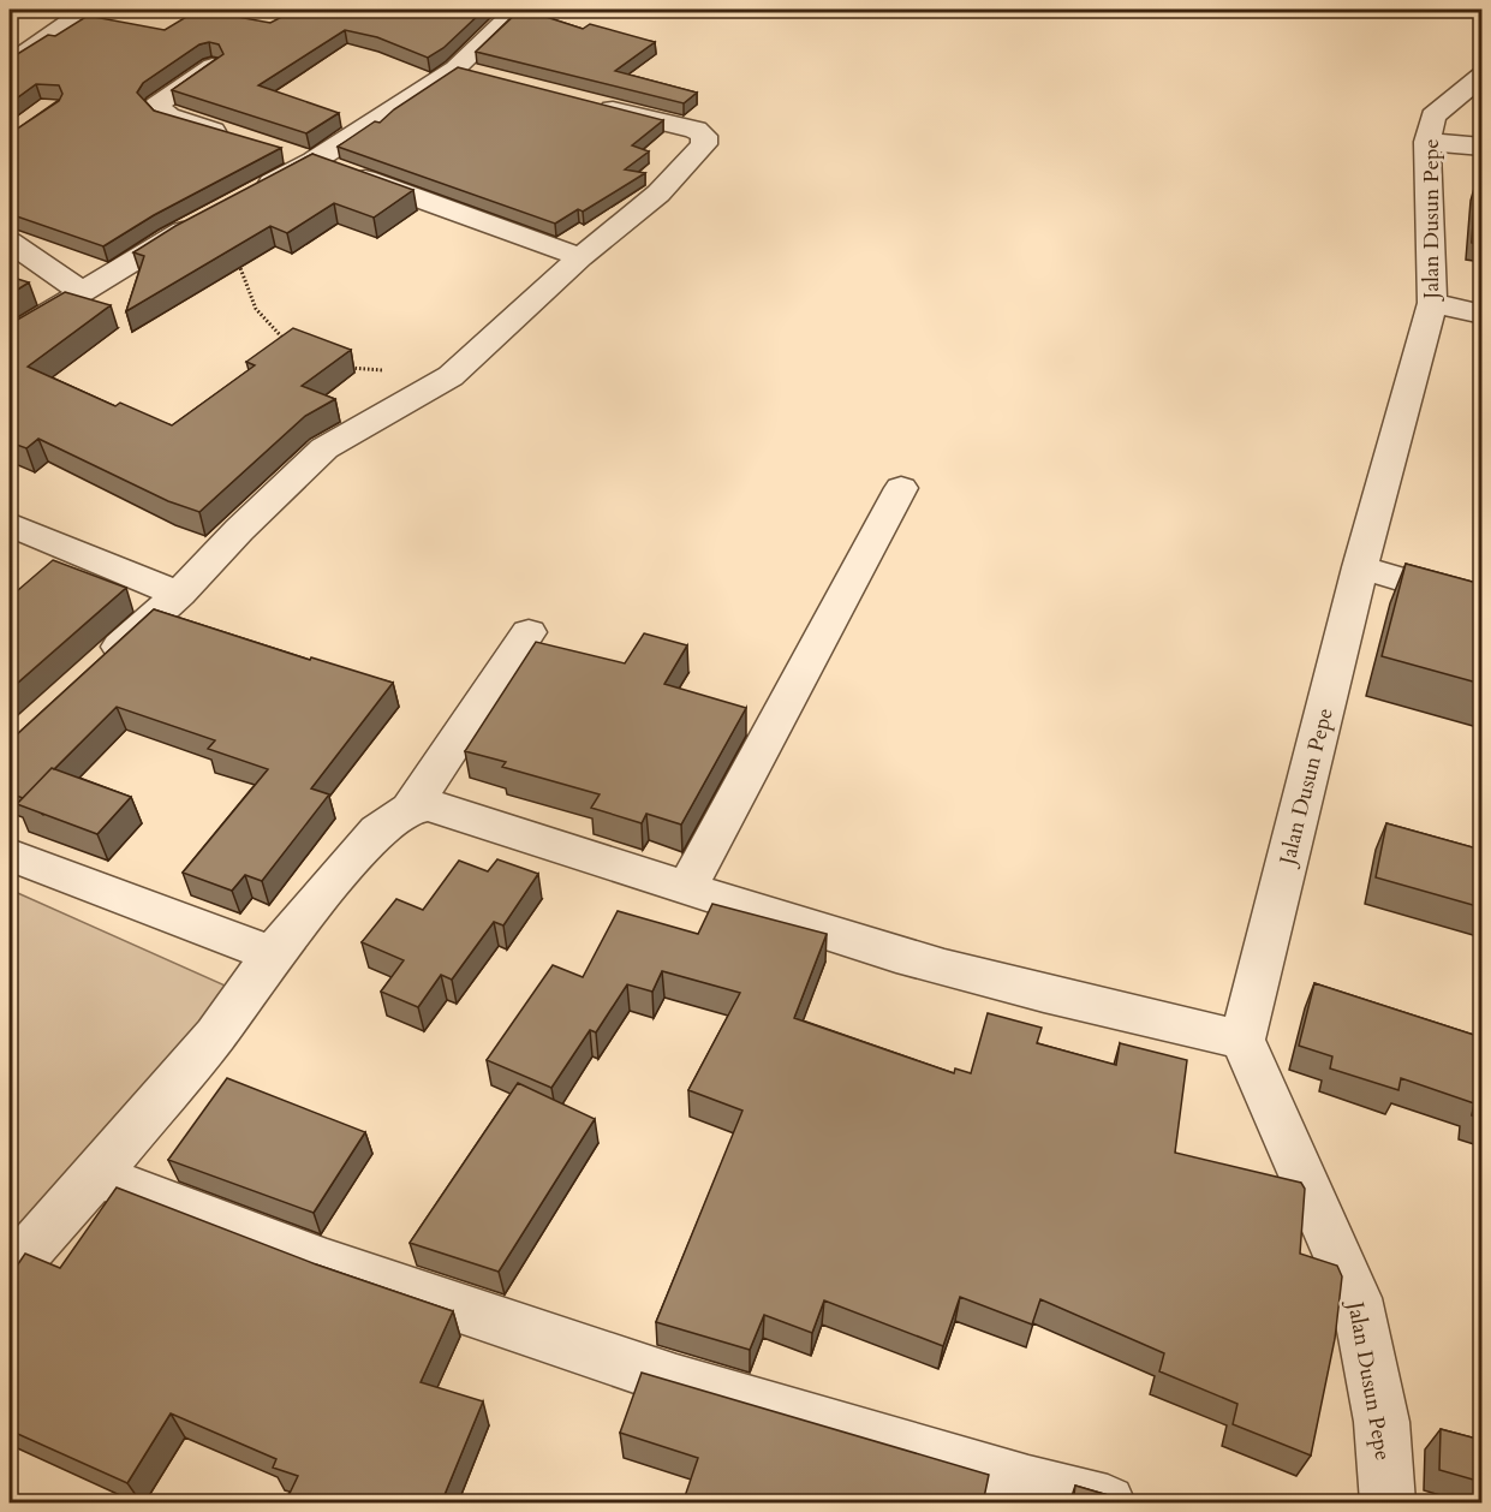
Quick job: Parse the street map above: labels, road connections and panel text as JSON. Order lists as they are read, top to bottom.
{
  "streets": {
    "street": ["Jalan Dusun Pepe"]
  }
}
